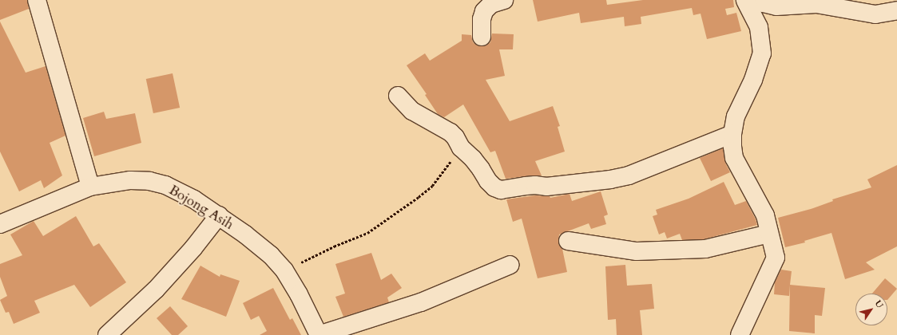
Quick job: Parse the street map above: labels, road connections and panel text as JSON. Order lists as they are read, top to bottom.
{
  "streets": {
    "street": ["Bojong Asih"]
  },
  "north": "top right"
}
